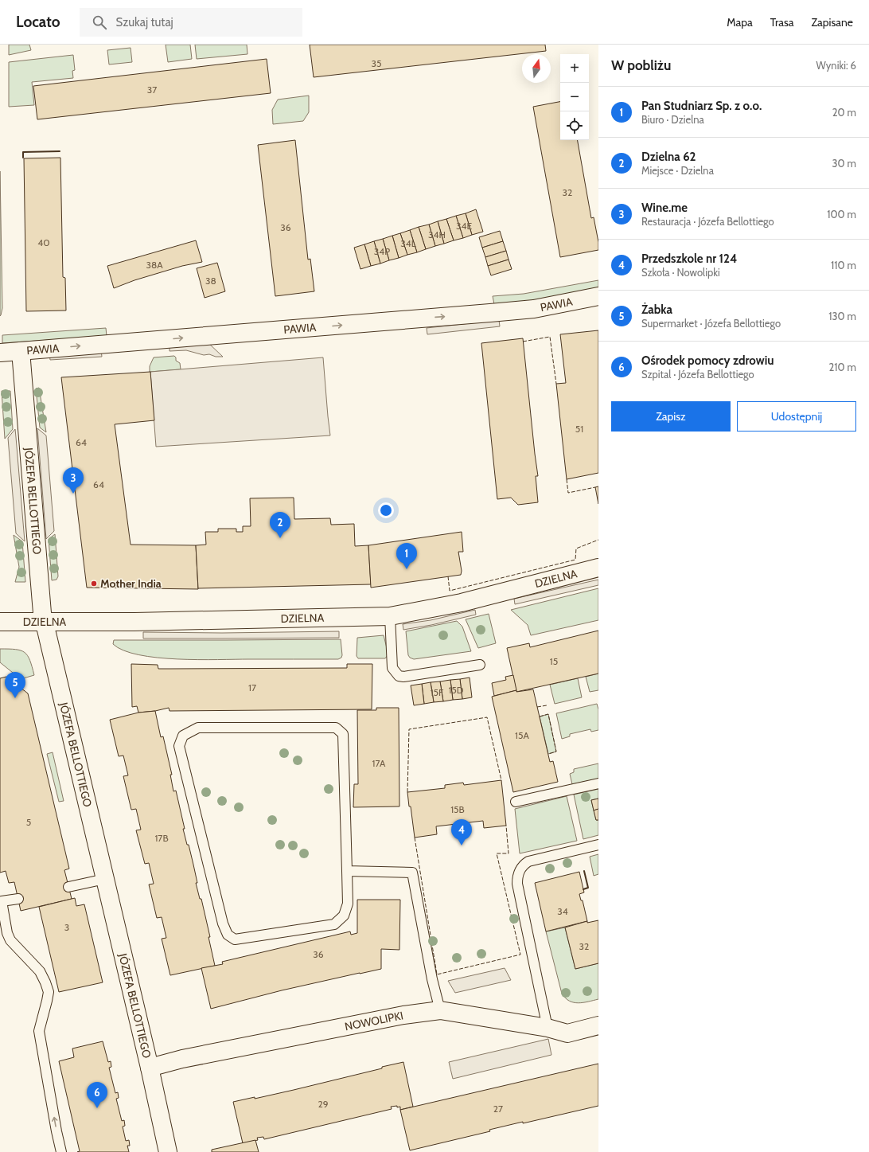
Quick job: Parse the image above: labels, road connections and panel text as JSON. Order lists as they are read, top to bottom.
{
  "streets": {
    "street": [
      "PAWIA",
      "JÓZEFA BELLOTTIEGO",
      "DZIELNA",
      "NOWOLIPKI"
    ]
  },
  "crossings": [
    ["PAWIA", "JÓZEFA BELLOTTIEGO"],
    ["JÓZEFA BELLOTTIEGO", "DZIELNA"],
    ["JÓZEFA BELLOTTIEGO", "NOWOLIPKI"]
  ],
  "one_way": ["PAWIA"],
  "places": ["Mother India"],
  "house_numbers": [
    "35",
    "37",
    "32",
    "34E",
    "36",
    "34H",
    "40",
    "34L",
    "34P",
    "38A",
    "38",
    "51",
    "64",
    "64",
    "15",
    "17",
    "15D",
    "15F",
    "15A",
    "17A",
    "15B",
    "5",
    "17B",
    "34",
    "3",
    "32",
    "36",
    "29",
    "27"
  ],
  "north": "top",
  "page": {
    "header": "Locato",
    "search": "Szukaj tutaj",
    "nav": ["Mapa", "Trasa", "Zapisane"],
    "heading": ["W pobliżu", "Wyniki: 6"],
    "map_buttons": ["+", "−"],
    "list": [
      {
        "mark": "1",
        "name": "Pan Studniarz Sp. z o.o.",
        "note": "Biuro · Dzielna",
        "value": "20 m"
      },
      {
        "mark": "2",
        "name": "Dzielna 62",
        "note": "Miejsce · Dzielna",
        "value": "30 m"
      },
      {
        "mark": "3",
        "name": "Wine.me",
        "note": "Restauracja · Józefa Bellottiego",
        "value": "100 m"
      },
      {
        "mark": "4",
        "name": "Przedszkole nr 124",
        "note": "Szkoła · Nowolipki",
        "value": "110 m"
      },
      {
        "mark": "5",
        "name": "Żabka",
        "note": "Supermarket · Józefa Bellottiego",
        "value": "130 m"
      },
      {
        "mark": "6",
        "name": "Ośrodek pomocy zdrowiu",
        "note": "Szpital · Józefa Bellottiego",
        "value": "210 m"
      }
    ],
    "buttons": ["Zapisz", "Udostępnij"],
    "pins": [
      "3",
      "2",
      "1",
      "5",
      "4",
      "6"
    ]
  }
}
